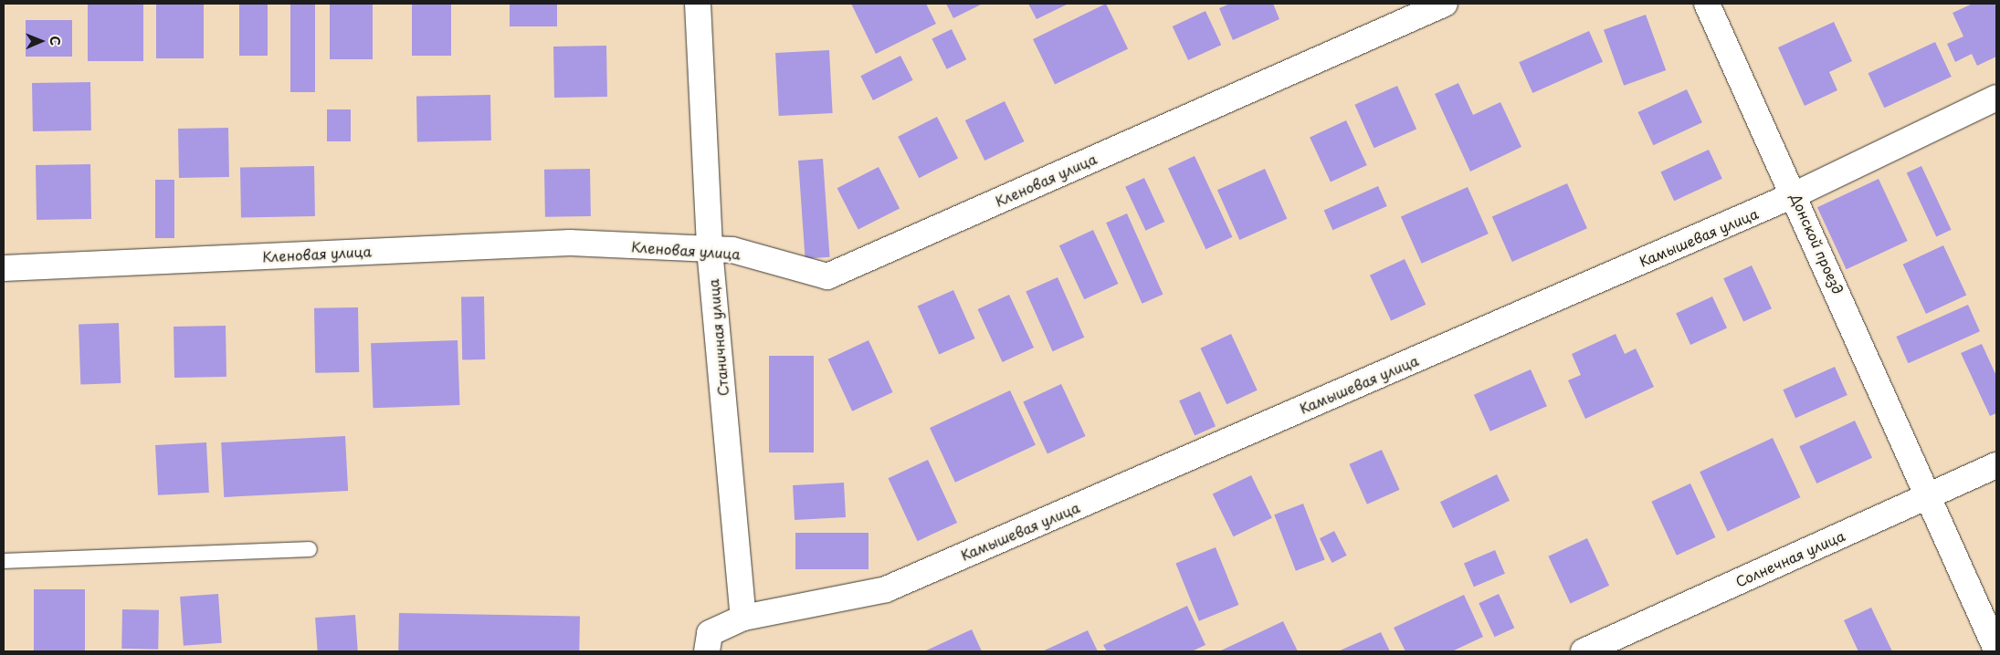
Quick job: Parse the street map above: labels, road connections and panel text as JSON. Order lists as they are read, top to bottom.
{
  "streets": {
    "street": [
      "Кленовая улица",
      "Камышевая улица",
      "Донской проезд",
      "Станичная улица",
      "Солнечная улица"
    ]
  },
  "crossings": [
    ["Кленовая улица", "Станичная улица"],
    ["Камышевая улица", "Донской проезд"],
    ["Камышевая улица", "Станичная улица"],
    ["Донской проезд", "Солнечная улица"]
  ],
  "north": "right"
}
